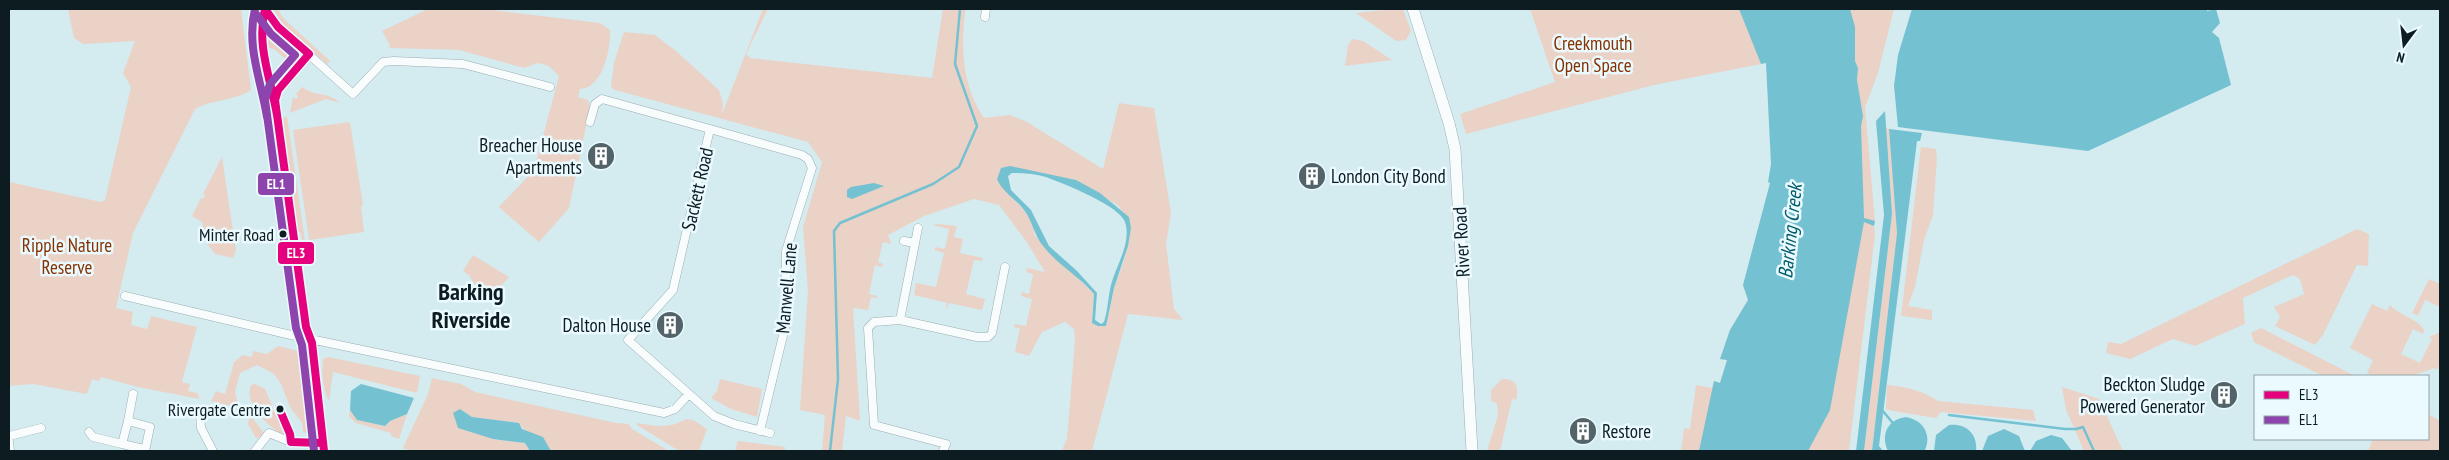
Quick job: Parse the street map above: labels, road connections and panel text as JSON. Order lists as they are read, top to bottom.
{
  "streets": {
    "street": ["Sackett Road", "River Road", "Manwell Lane"]
  },
  "crossings": [
    ["Sackett Road", "Manwell Lane"]
  ],
  "districts": ["Barking Riverside"],
  "water": ["Barking Creek"],
  "parks": ["Creekmouth Open Space", "Ripple Nature Reserve"],
  "places": {
    "building": [
      "Breacher House Apartments",
      "London City Bond",
      "Dalton House",
      "Beckton Sludge Powered Generator",
      "Restore"
    ],
    "other": ["Minter Road", "Rivergate Centre"]
  },
  "lines": ["transit line EL3", "transit line EL1"],
  "legend": ["EL3", "EL1"],
  "north": "bottom"
}
